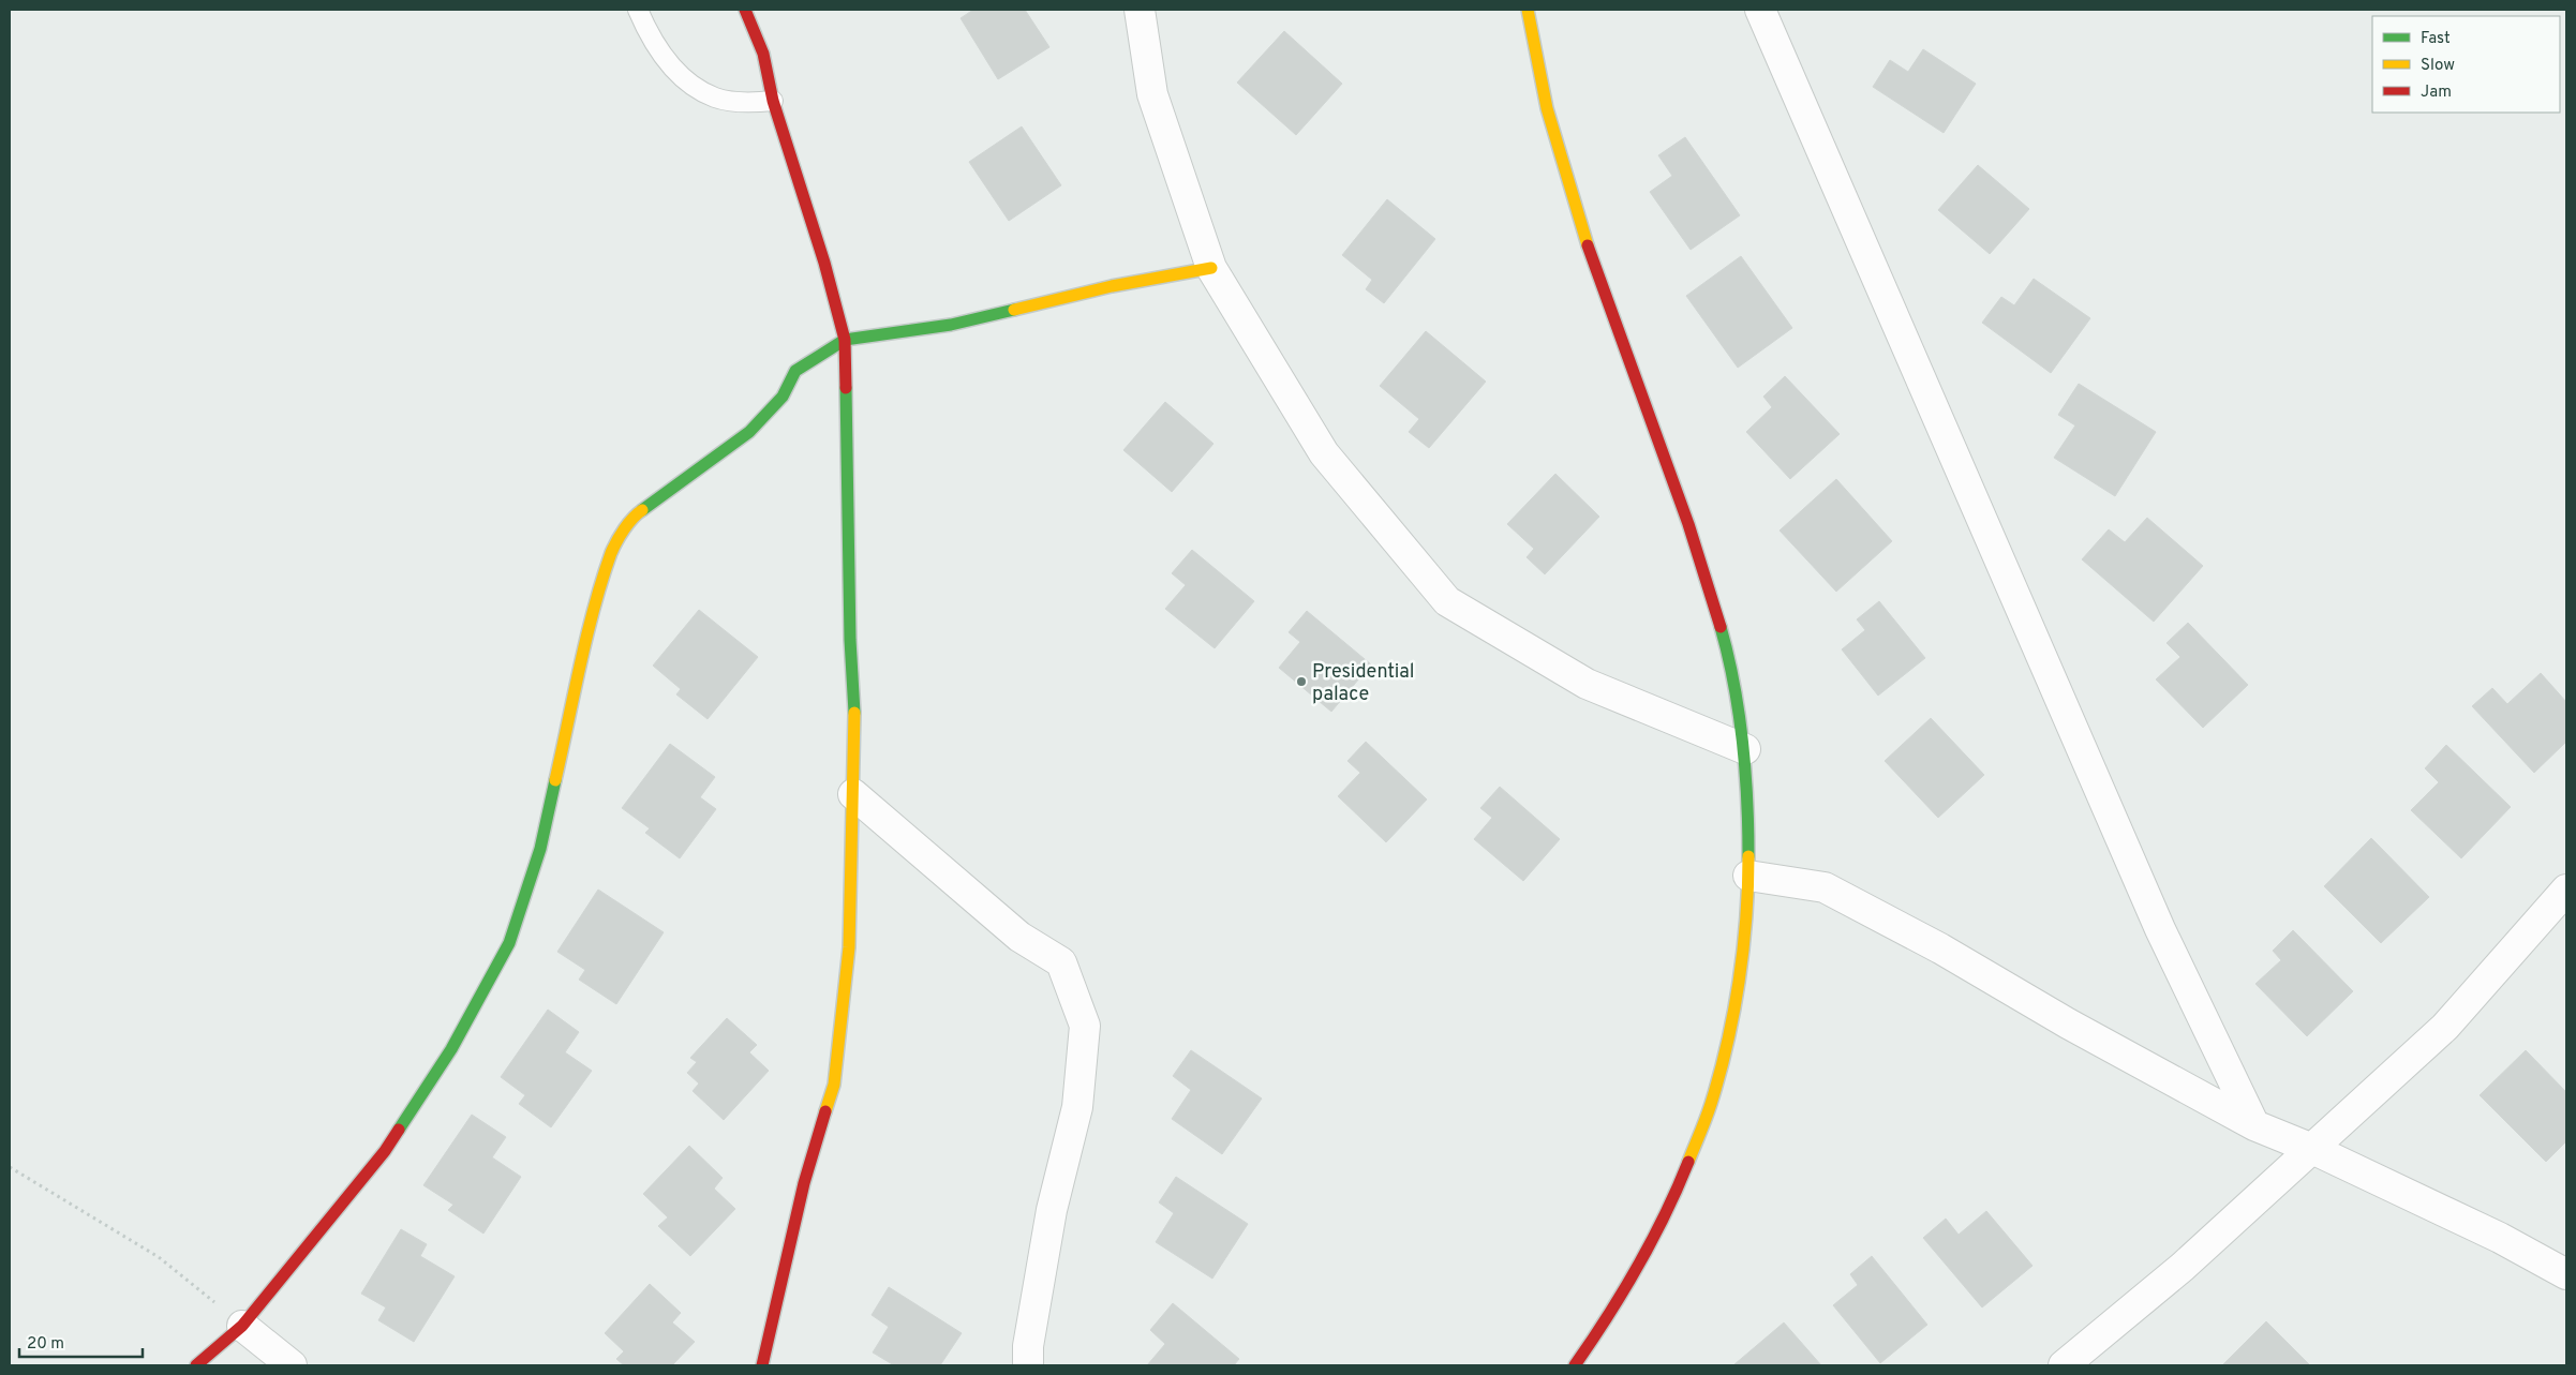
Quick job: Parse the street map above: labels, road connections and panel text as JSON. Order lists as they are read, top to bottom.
{
  "places": ["Presidential palace"],
  "legend": ["Fast", "Slow", "Jam"],
  "scale_bar": "20 m"
}
